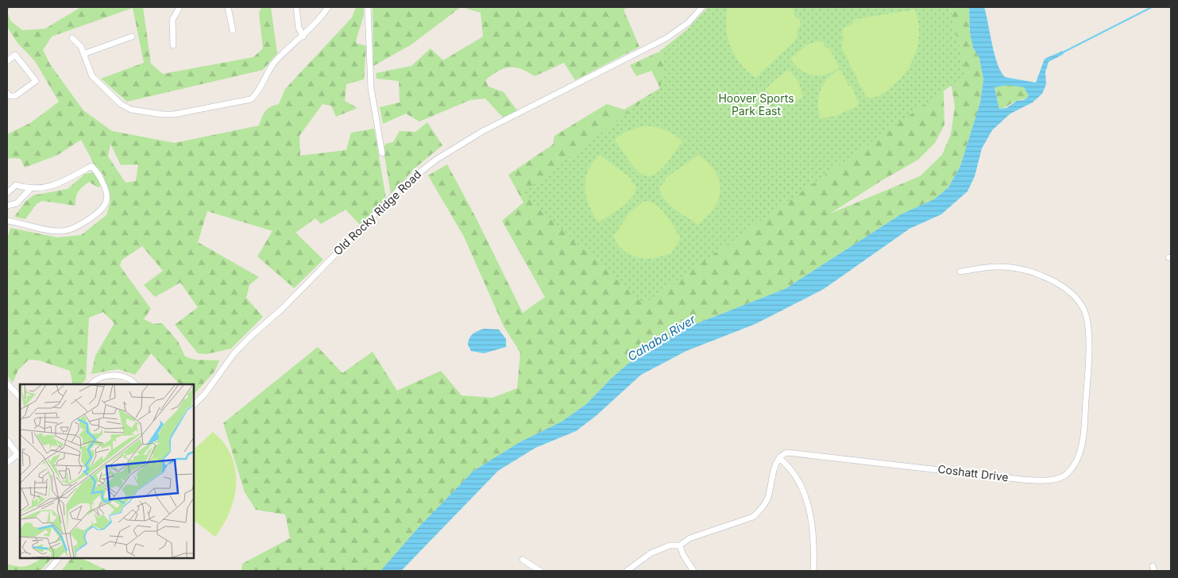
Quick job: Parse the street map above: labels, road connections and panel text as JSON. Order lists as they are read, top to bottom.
{
  "streets": {
    "street": ["Old Rocky Ridge Road", "Coshatt Drive"]
  },
  "water": ["Cahaba River"],
  "parks": ["Hoover Sports Park East"]
}
